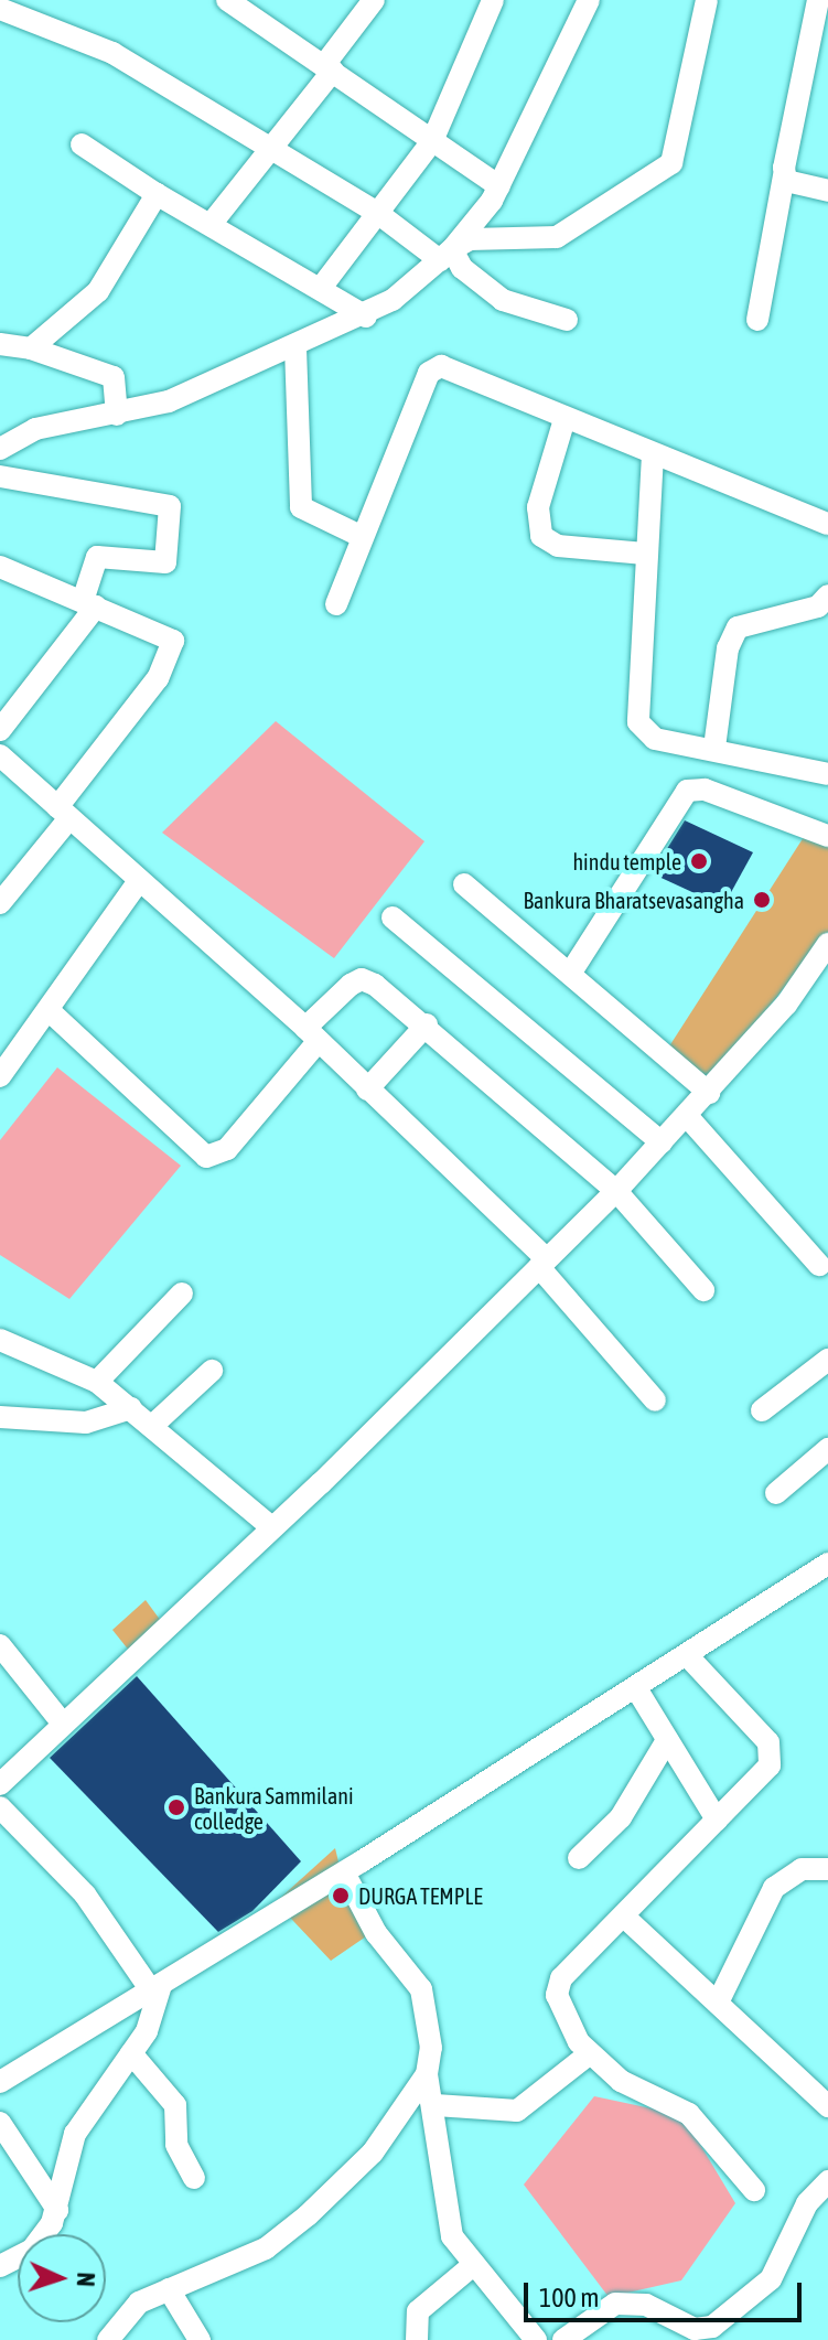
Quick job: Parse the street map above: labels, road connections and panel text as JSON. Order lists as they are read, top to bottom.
{
  "places": [
    "hindu temple",
    "Bankura Bharatsevasangha",
    "Bankura Sammilani colledge",
    "DURGA TEMPLE"
  ],
  "scale_bar": "100 m",
  "north": "right"
}
